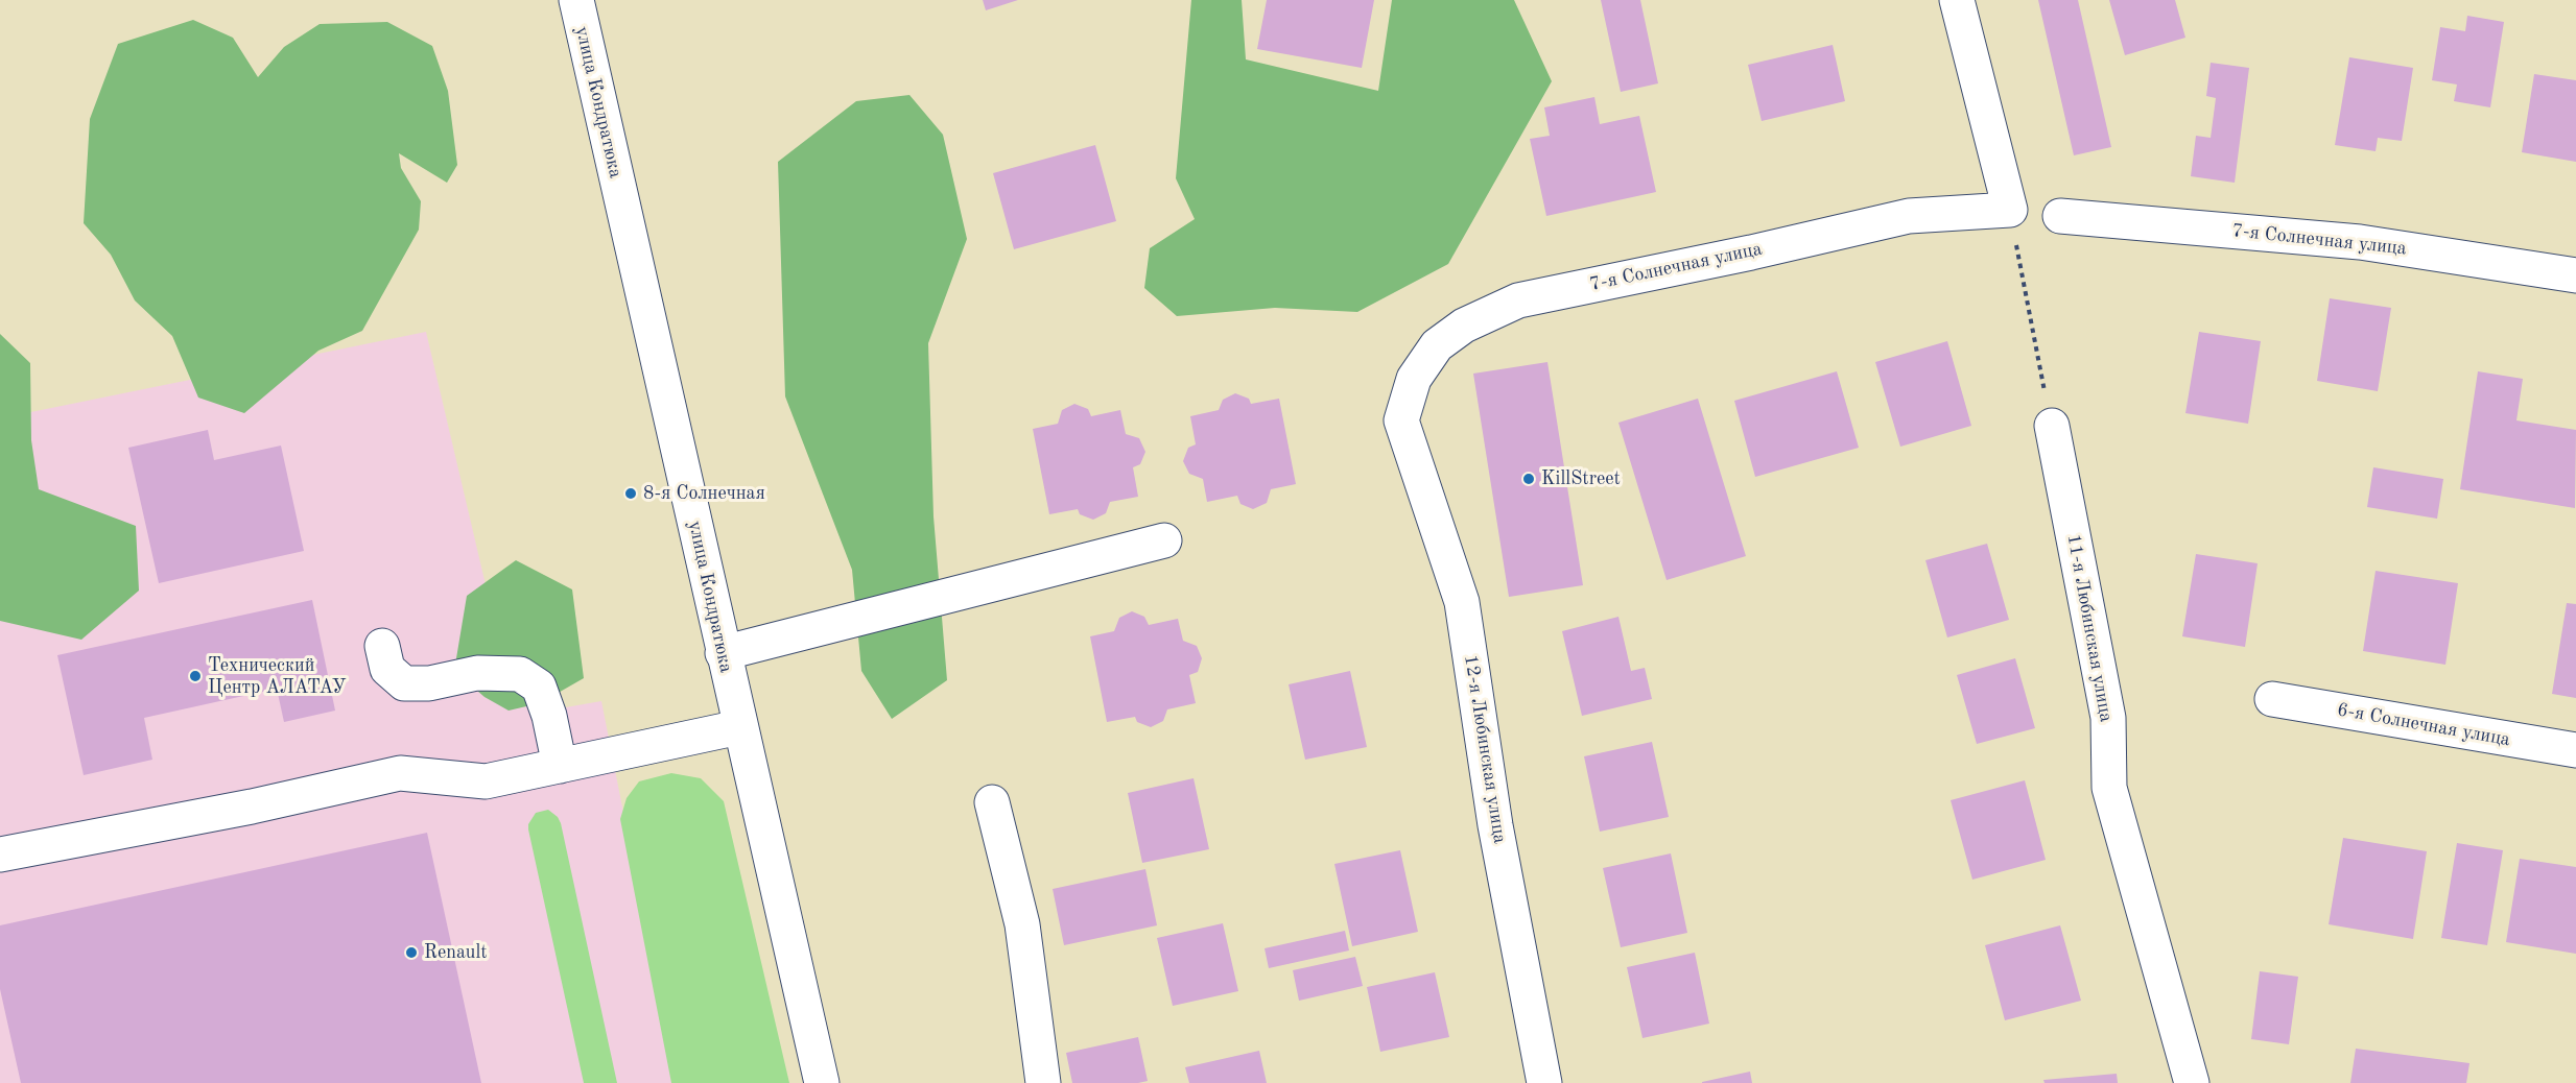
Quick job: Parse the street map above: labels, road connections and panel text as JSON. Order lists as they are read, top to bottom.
{
  "streets": {
    "street": [
      "улица Кондратюка",
      "7-я Солнечная улица",
      "11-я Любинская улица",
      "6-я Солнечная улица",
      "12-я Любинская улица"
    ]
  },
  "crossings": [
    ["7-я Солнечная улица", "12-я Любинская улица"]
  ],
  "places": [
    "KillStreet",
    "8-я Солнечная",
    "Технический Центр АЛАТАУ",
    "Renault"
  ]
}
